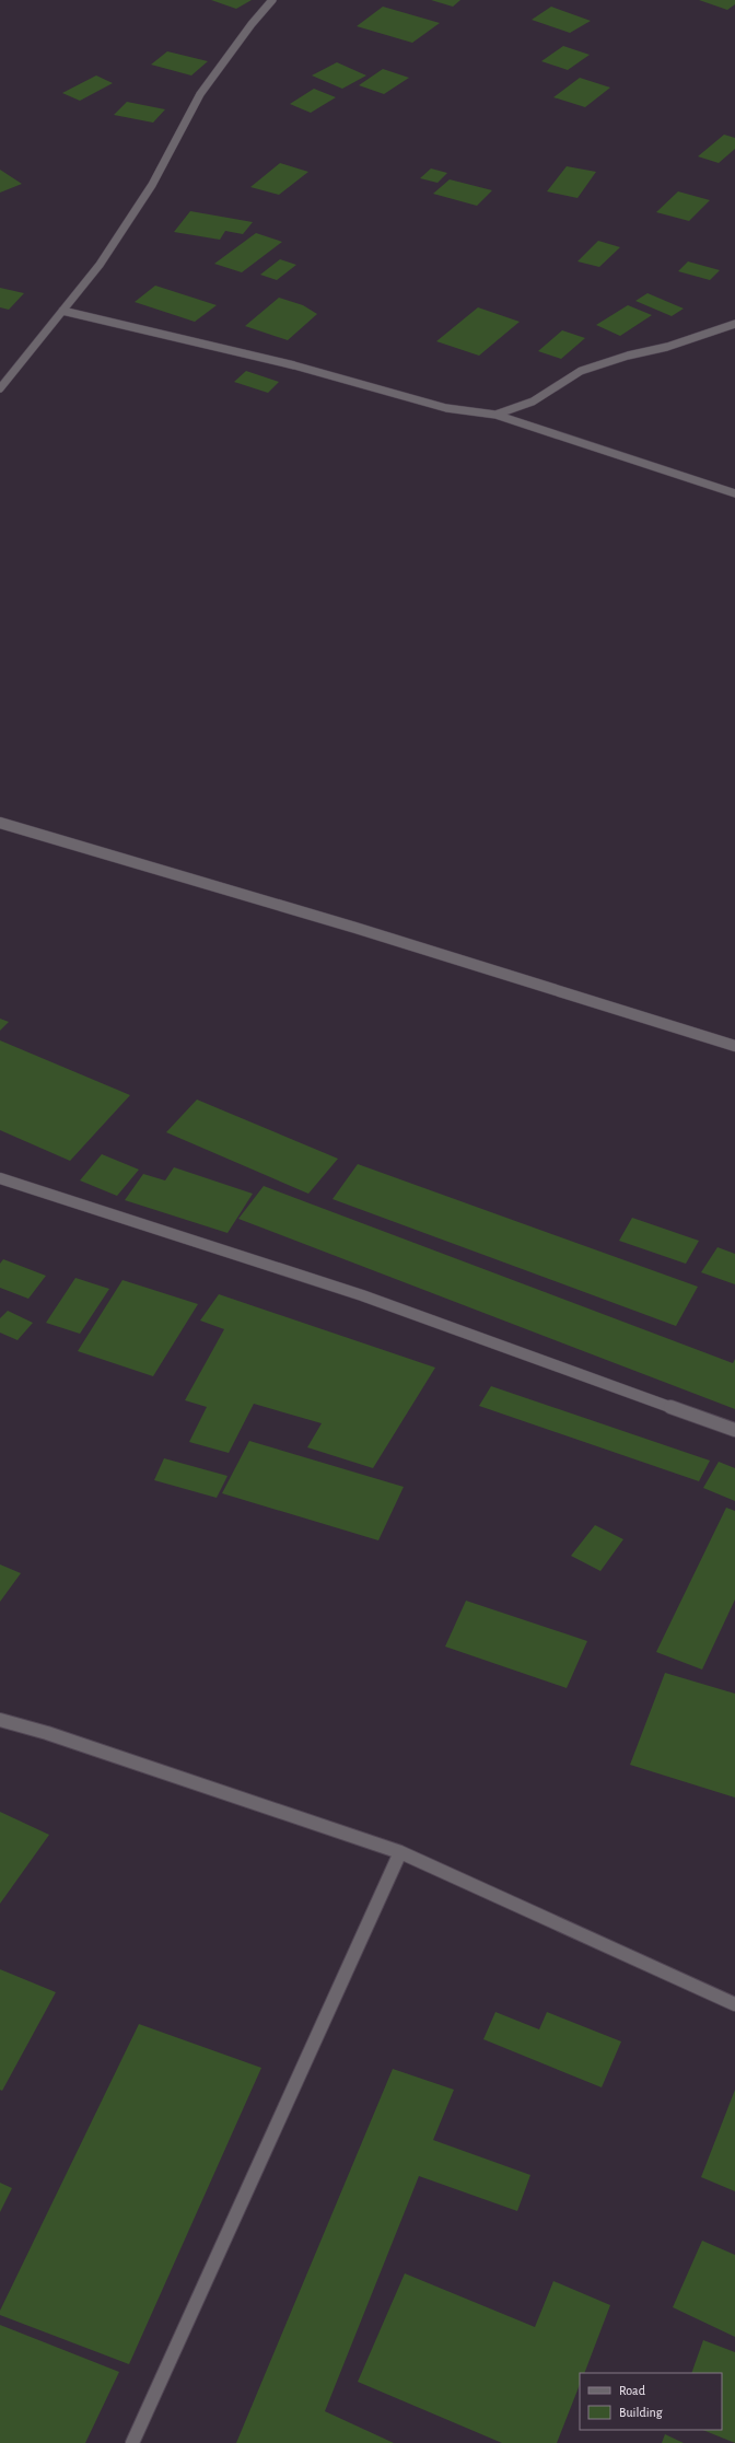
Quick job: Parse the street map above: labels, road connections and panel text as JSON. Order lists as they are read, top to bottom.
{
  "legend": ["Road", "Building"]
}
